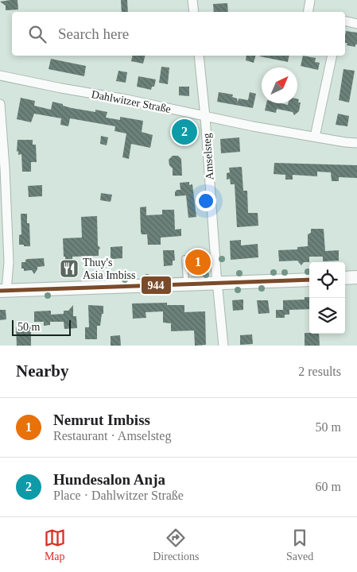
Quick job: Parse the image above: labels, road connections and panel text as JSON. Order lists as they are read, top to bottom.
{
  "streets": {
    "street": ["Dahlwitzer Straße", "Amselsteg"]
  },
  "crossings": [
    ["Dahlwitzer Straße", "Amselsteg"]
  ],
  "places": {
    "restaurant": ["Thuy's Asia Imbiss"]
  },
  "lines": ["transit line 944"],
  "scale_bar": "50 m",
  "north": "top right",
  "page": {
    "search": "Search here",
    "pins": ["2", "1"],
    "scale": "50 m",
    "heading": ["Nearby", "2 results"],
    "list": [
      {
        "mark": "1",
        "name": "Nemrut Imbiss",
        "note": "Restaurant · Amselsteg",
        "value": "50 m"
      },
      {
        "mark": "2",
        "name": "Hundesalon Anja",
        "note": "Place · Dahlwitzer Straße",
        "value": "60 m"
      }
    ],
    "nav": ["Map", "Directions", "Saved"]
  }
}
